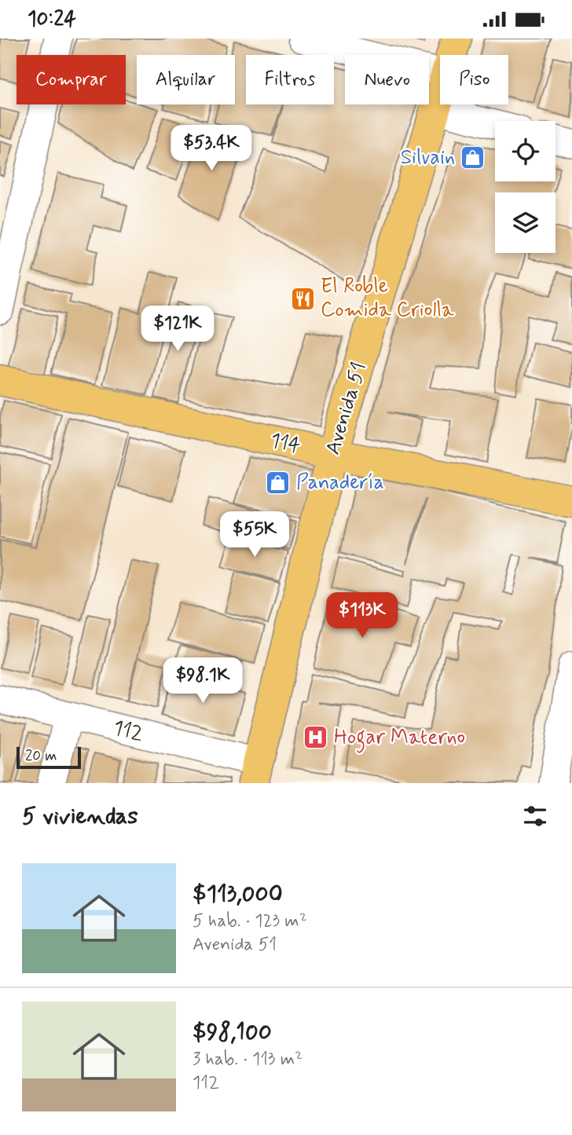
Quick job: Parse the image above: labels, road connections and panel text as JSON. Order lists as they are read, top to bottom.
{
  "streets": {
    "main road": ["Avenida 51", "114"],
    "street": ["112"]
  },
  "crossings": [
    ["Avenida 51", "114"],
    ["Avenida 51", "112"]
  ],
  "places": {
    "shop": ["Silvain", "Panadería"],
    "restaurant": ["El Roble Comida Criolla"],
    "hospital": ["Hogar Materno"]
  },
  "scale_bar": "20 m",
  "page": {
    "status": "10:24",
    "chip": [
      "Comprar",
      "Alquilar",
      "Filtros",
      "Nuevo",
      "Piso"
    ],
    "price": [
      "$53.4K",
      "$121K",
      "$55K",
      "$113K",
      "$98.1K"
    ],
    "scale": "20 m",
    "heading": "5 viviendas",
    "list": [
      {
        "name": "$113,000",
        "note": "5 hab. · 123 m² · Avenida 51"
      },
      {
        "name": "$98,100",
        "note": "3 hab. · 113 m² · 112"
      }
    ]
  }
}
